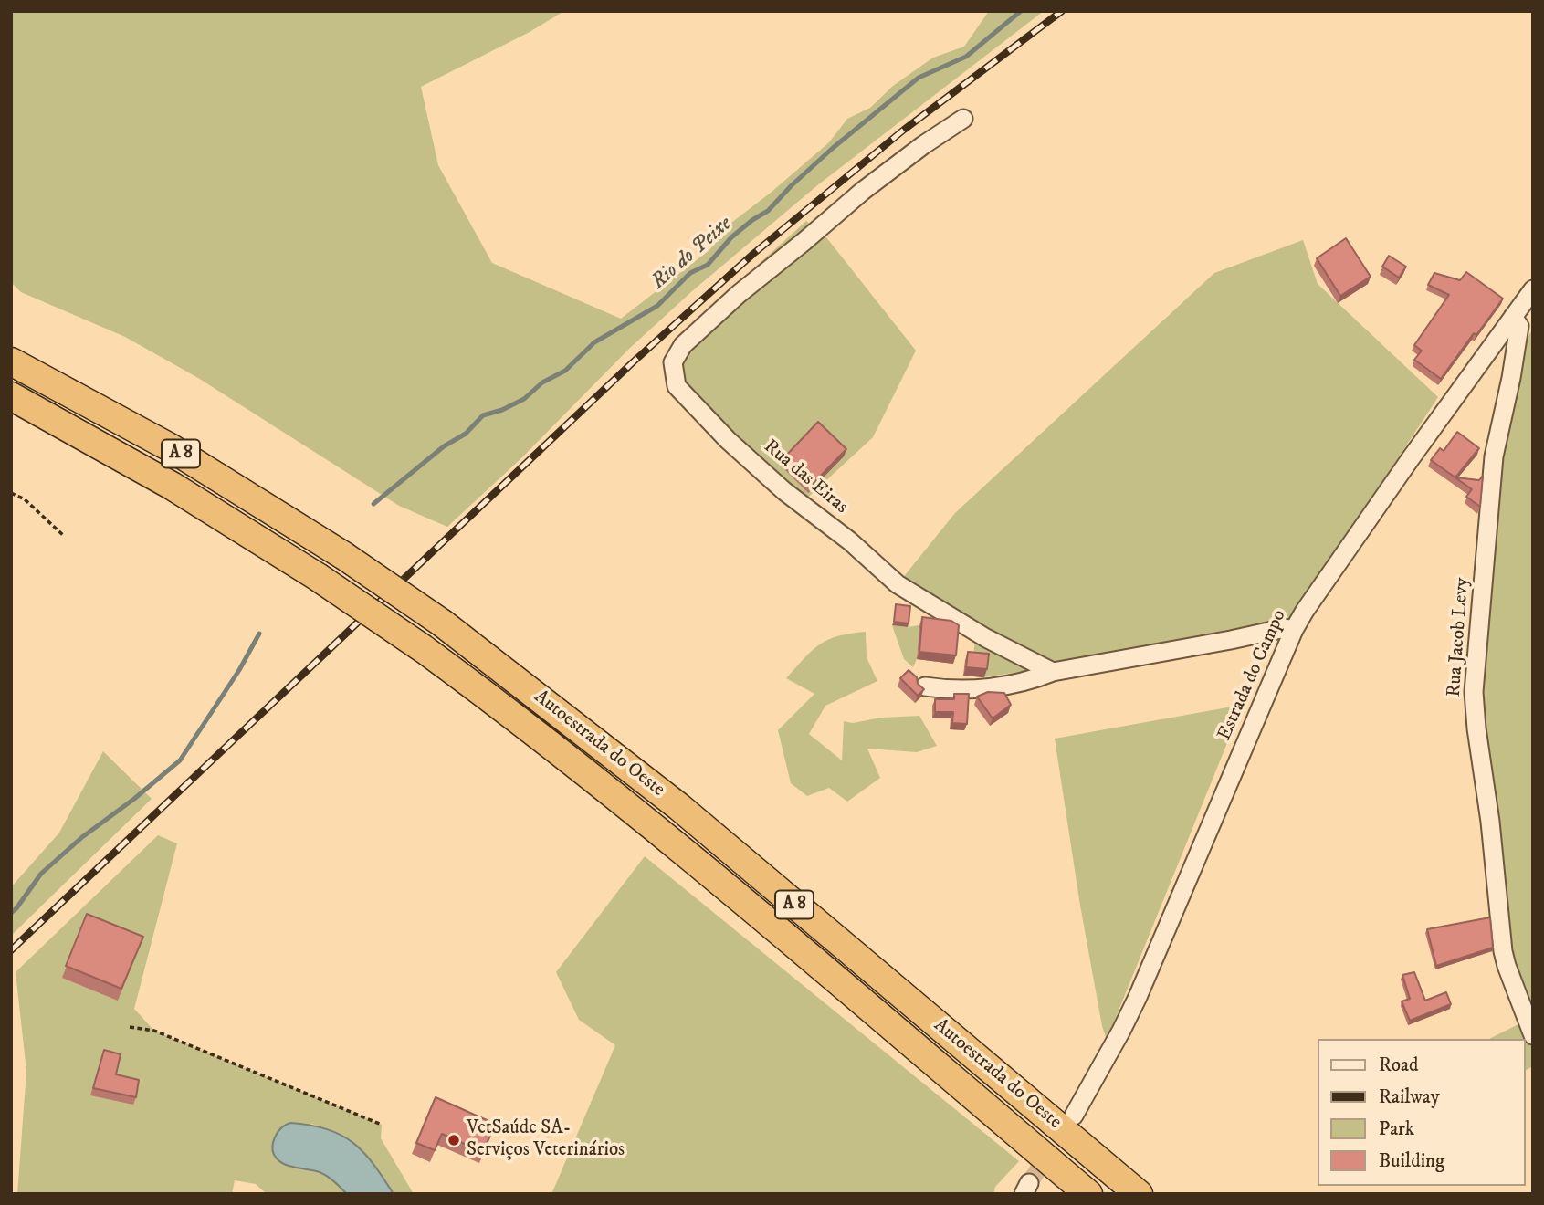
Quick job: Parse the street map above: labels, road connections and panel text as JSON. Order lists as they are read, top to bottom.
{
  "streets": {
    "highway": ["A 8", "Autoestrada do Oeste"],
    "street": ["Rua das Eiras", "Rua Jacob Levy", "Estrada do Campo"]
  },
  "crossings": [
    ["Rua Jacob Levy", "Estrada do Campo"]
  ],
  "water": ["Rio do Peixe"],
  "places": ["VetSaúde SA- Serviços Veterinários"],
  "legend": [
    "Road",
    "Railway",
    "Park",
    "Building"
  ]
}
